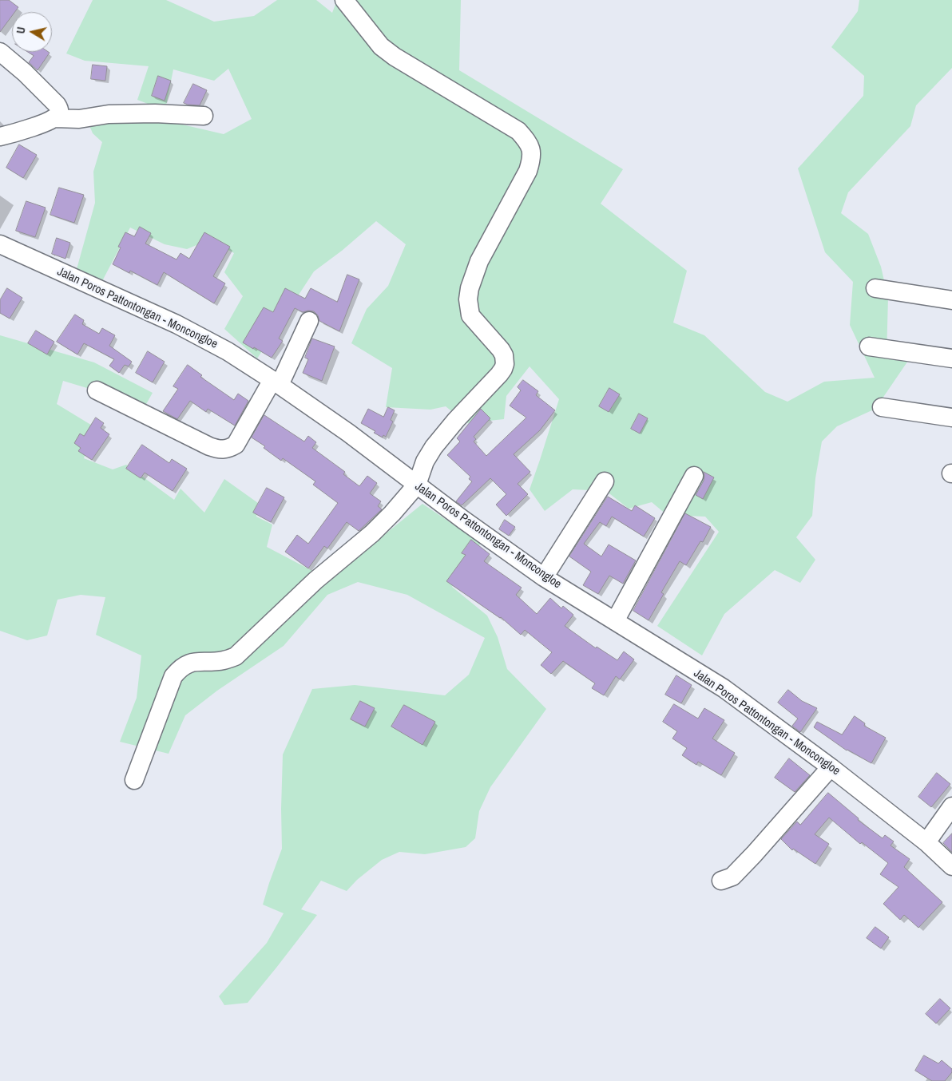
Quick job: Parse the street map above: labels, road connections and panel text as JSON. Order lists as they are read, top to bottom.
{
  "streets": {
    "street": ["Jalan Poros Pattontongan - Moncongloe"]
  },
  "north": "left"
}
